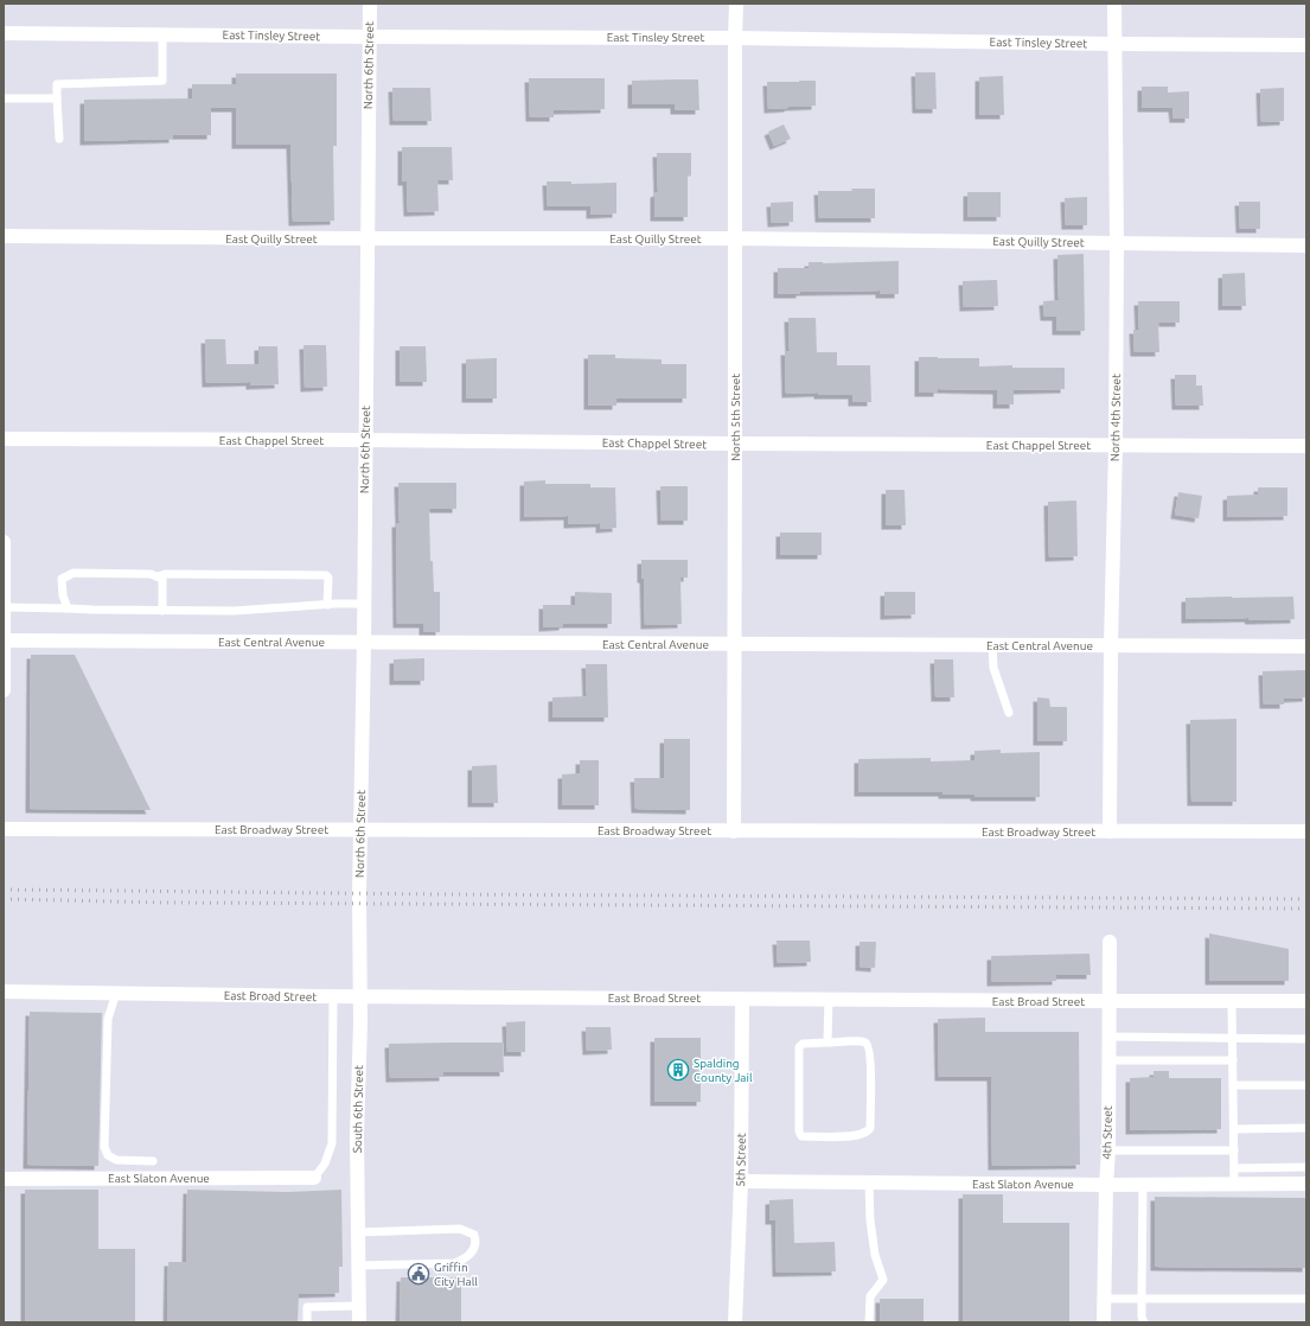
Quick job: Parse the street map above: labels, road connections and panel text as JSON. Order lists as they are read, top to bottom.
{
  "streets": {
    "street": [
      "East Tinsley Street",
      "North 6th Street",
      "East Quilly Street",
      "North 5th Street",
      "North 4th Street",
      "East Chappel Street",
      "East Central Avenue",
      "East Broadway Street",
      "East Broad Street",
      "South 6th Street",
      "4th Street",
      "5th Street",
      "East Slaton Avenue"
    ]
  },
  "crossings": [
    ["East Tinsley Street", "North 6th Street"],
    ["East Tinsley Street", "North 5th Street"],
    ["East Tinsley Street", "North 4th Street"],
    ["North 6th Street", "East Quilly Street"],
    ["North 6th Street", "East Chappel Street"],
    ["North 6th Street", "East Central Avenue"],
    ["North 6th Street", "South 6th Street"],
    ["East Quilly Street", "North 5th Street"],
    ["East Quilly Street", "North 4th Street"],
    ["North 5th Street", "East Chappel Street"],
    ["North 5th Street", "East Central Avenue"],
    ["North 5th Street", "East Broadway Street"],
    ["North 4th Street", "East Chappel Street"],
    ["North 4th Street", "East Central Avenue"],
    ["North 4th Street", "East Broadway Street"],
    ["East Broad Street", "4th Street"],
    ["East Broad Street", "5th Street"],
    ["4th Street", "East Slaton Avenue"],
    ["5th Street", "East Slaton Avenue"]
  ],
  "places": {
    "building": ["Spalding County Jail"],
    "public building": ["Griffin City Hall"]
  }
}
